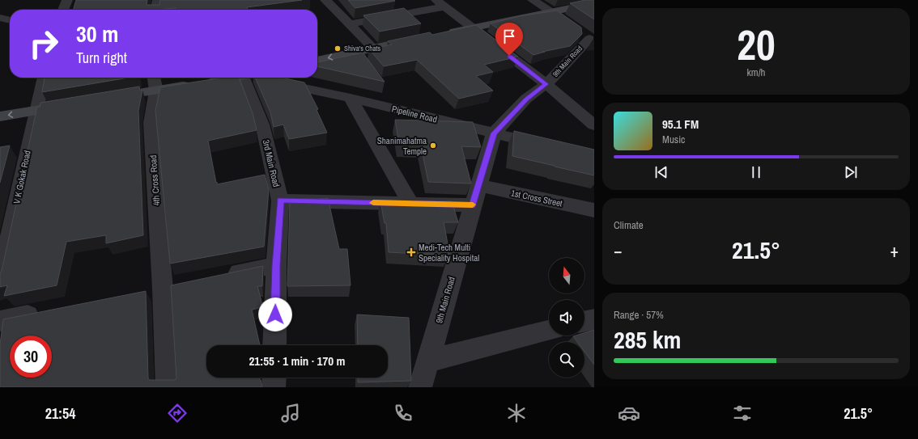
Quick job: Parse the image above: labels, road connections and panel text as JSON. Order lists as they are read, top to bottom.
{
  "streets": {
    "street": [
      "9th Main Road",
      "Pipeline Road",
      "3rd Main Road",
      "V K Gokak Road",
      "4th Cross Road",
      "1st Cross Street"
    ]
  },
  "crossings": [
    ["9th Main Road", "Pipeline Road"],
    ["9th Main Road", "1st Cross Street"]
  ],
  "places": {
    "other": ["Shiva's Chats", "Shanimahatma Temple"],
    "health": ["Medi-Tech Multi Speciality Hospital"]
  },
  "north": "top",
  "page": {
    "tile": [
      ["20", "km/h"],
      "Climate",
      ["Range · 57%", "285 km"]
    ],
    "turn": ["30 m", "Turn right"],
    "song": ["95.1 FM", "Music"],
    "heat": ["−", "21.5°", "+"],
    "limit": "30",
    "trip": "21:55 · 1 min · 170 m",
    "tabs": ["21:54", "21.5°"]
  }
}
